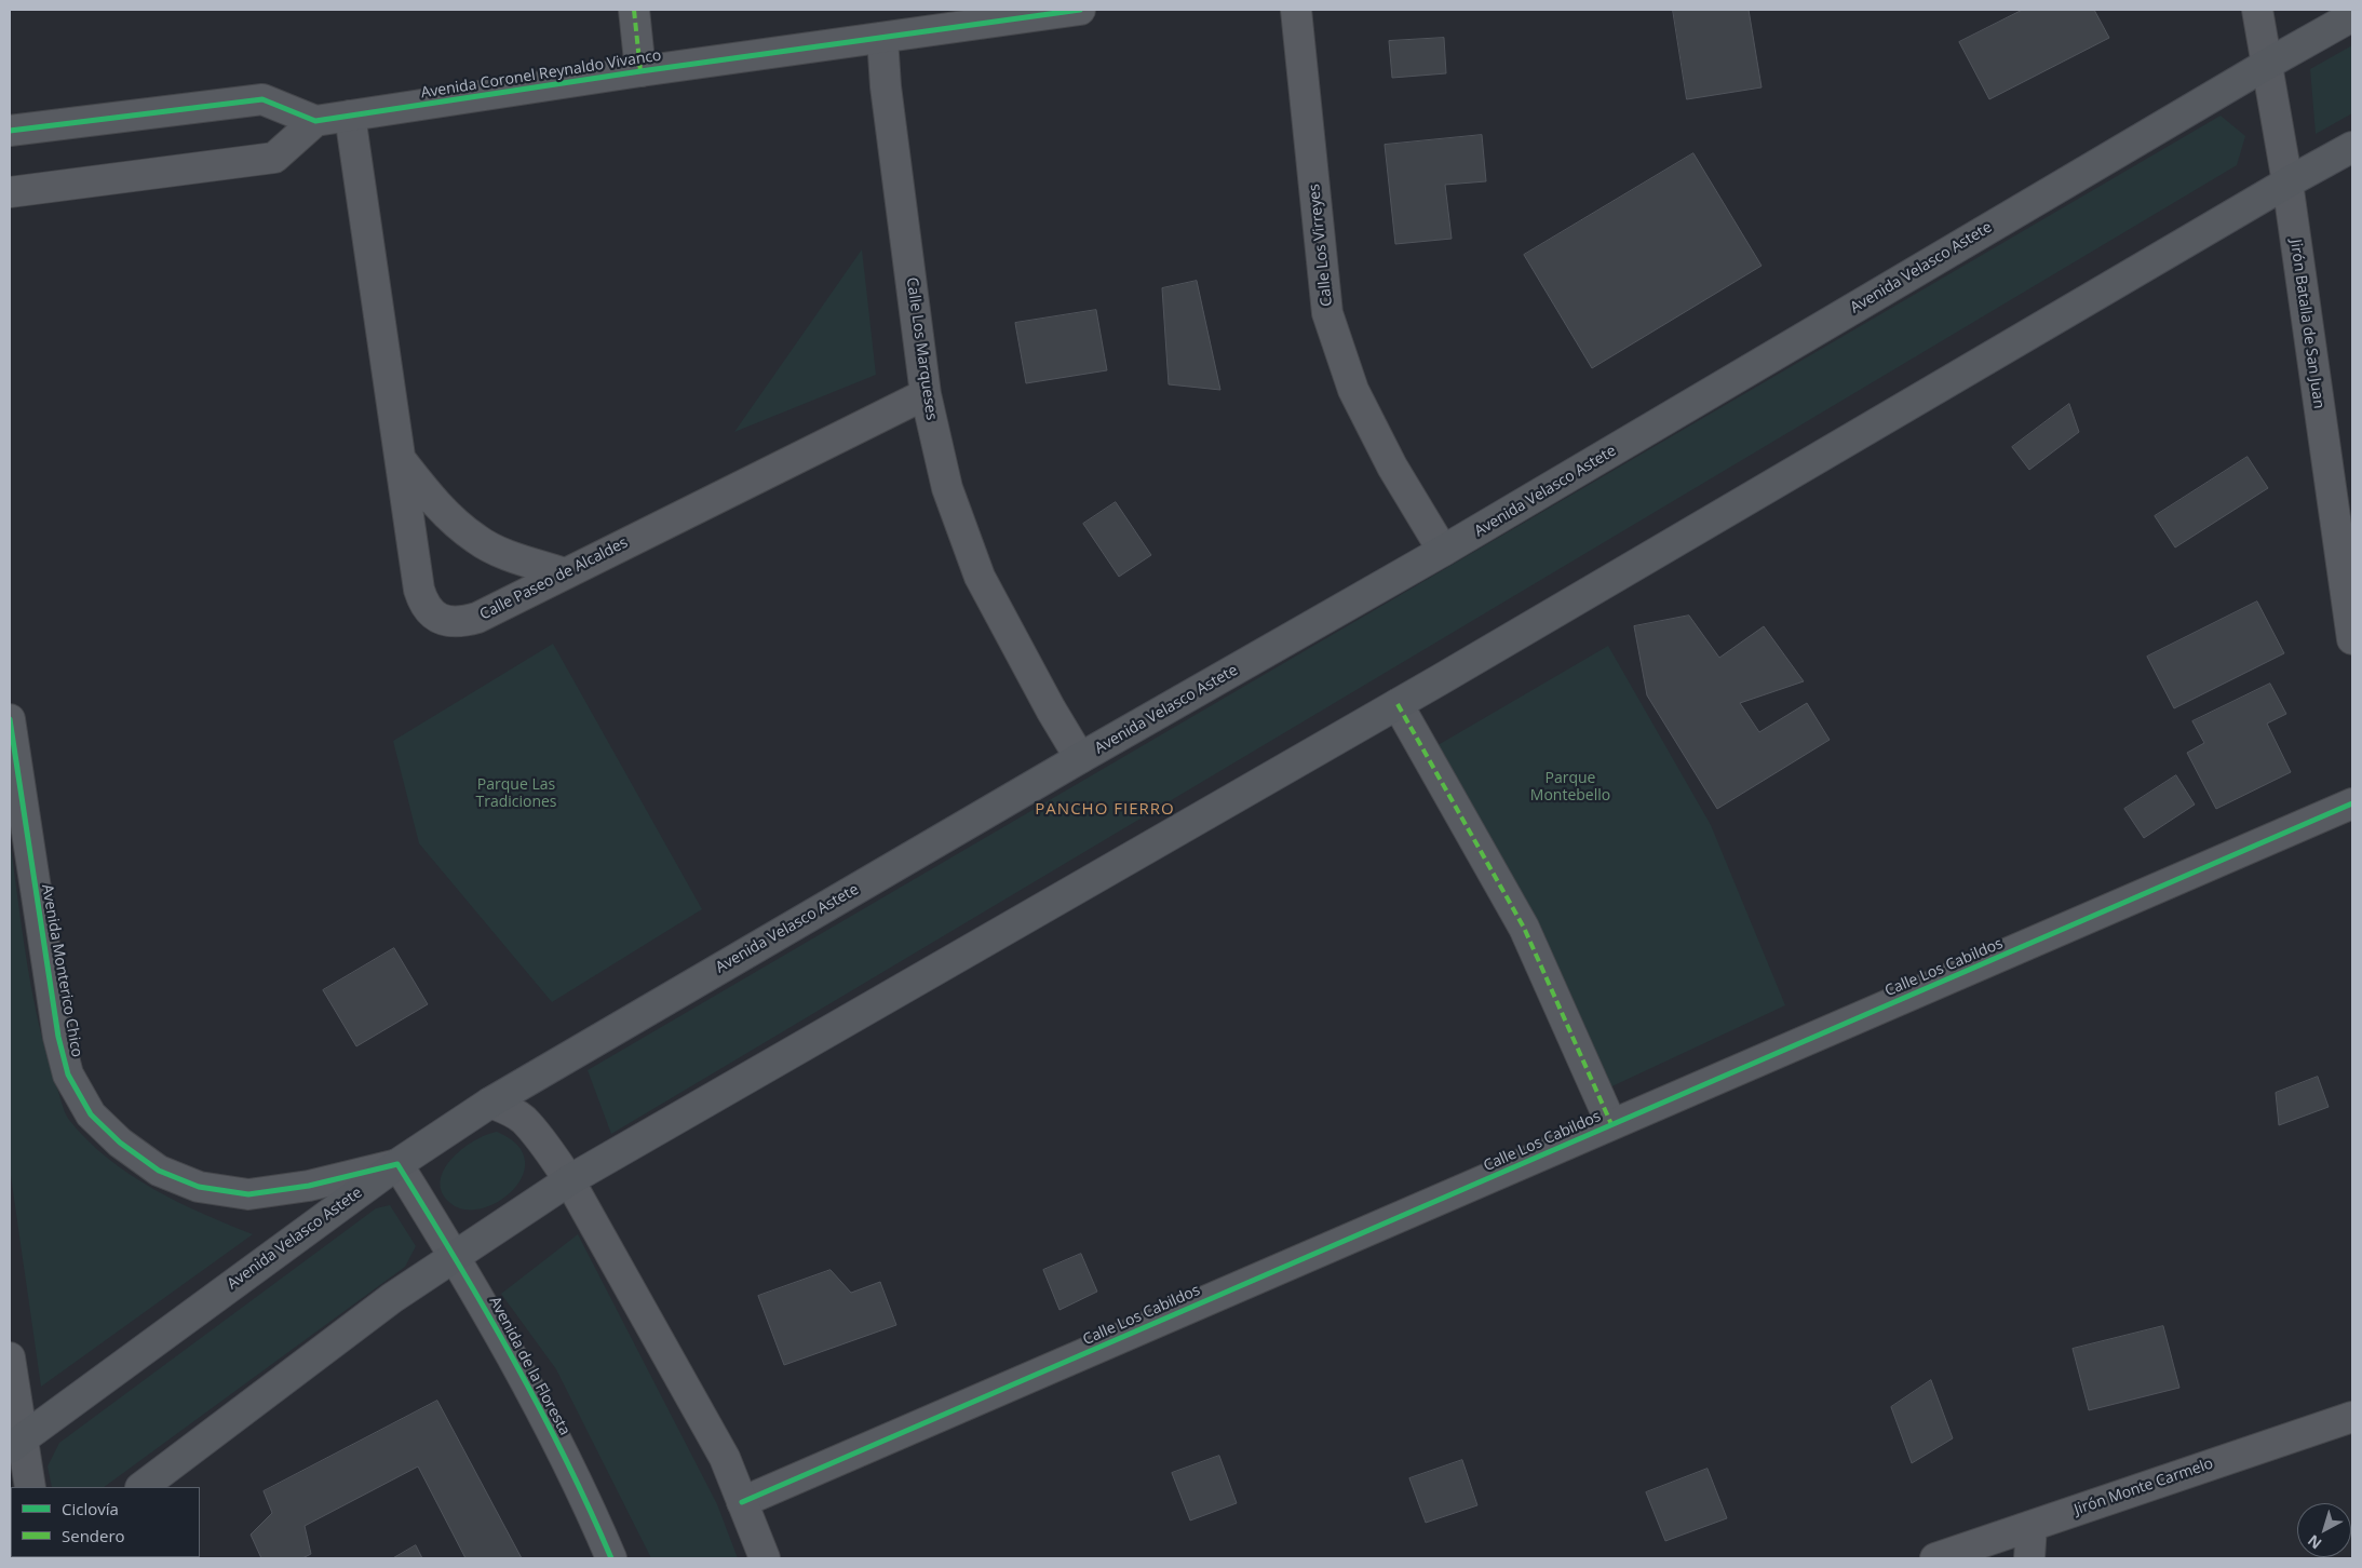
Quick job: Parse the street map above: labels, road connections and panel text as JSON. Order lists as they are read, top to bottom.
{
  "streets": {
    "main road": ["Avenida Velasco Astete"],
    "street": [
      "Avenida Coronel Reynaldo Vivanco",
      "Calle Los Virreyes",
      "Jirón Batalla de San Juan",
      "Calle Los Marqueses",
      "Calle Paseo de Alcaldes",
      "Calle Los Cabildos",
      "Avenida Monterico Chico",
      "Avenida de la Floresta",
      "Jirón Monte Carmelo"
    ]
  },
  "crossings": [
    ["Avenida Coronel Reynaldo Vivanco", "Calle Los Marqueses"],
    ["Avenida Coronel Reynaldo Vivanco", "Calle Paseo de Alcaldes"],
    ["Calle Los Virreyes", "Avenida Velasco Astete"],
    ["Avenida Velasco Astete", "Jirón Batalla de San Juan"],
    ["Avenida Velasco Astete", "Calle Los Marqueses"],
    ["Avenida Velasco Astete", "Avenida Monterico Chico"],
    ["Avenida Velasco Astete", "Avenida de la Floresta"],
    ["Calle Los Marqueses", "Calle Paseo de Alcaldes"],
    ["Avenida Monterico Chico", "Avenida de la Floresta"]
  ],
  "districts": ["PANCHO FIERRO"],
  "parks": ["Parque Montebello", "Parque Las Tradiciones"],
  "legend": ["Ciclovía", "Sendero"],
  "north": "bottom left"
}
